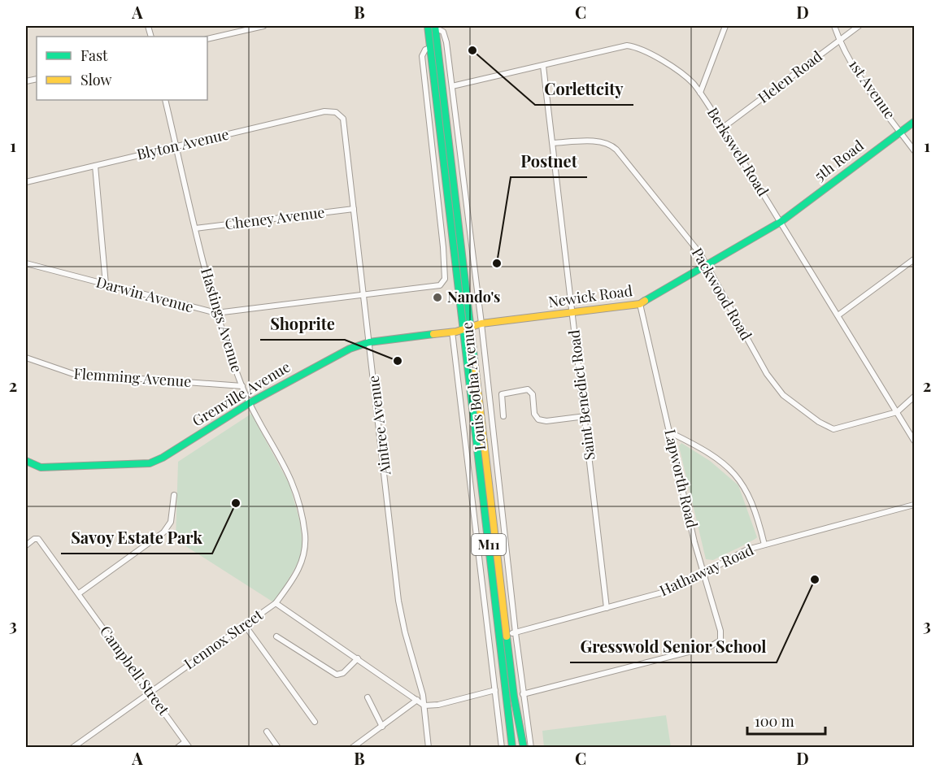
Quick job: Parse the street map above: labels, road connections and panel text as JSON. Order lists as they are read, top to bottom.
{
  "streets": {
    "main road": [
      "5th Road",
      "Newick Road",
      "Louis Botha Avenue",
      "Grenville Avenue",
      "M11"
    ],
    "street": [
      "Helen Road",
      "1st Avenue",
      "Blyton Avenue",
      "Berkswell Road",
      "Cheney Avenue",
      "Packwood Road",
      "Darwin Avenue",
      "Hastings Avenue",
      "Flemming Avenue",
      "Saint Benedict Road",
      "Aintree Avenue",
      "Lapworth Road",
      "Hathaway Road",
      "Lennox Street",
      "Campbell Street"
    ]
  },
  "crossings": [
    ["Helen Road", "1st Avenue"],
    ["Helen Road", "Berkswell Road"],
    ["1st Avenue", "5th Road"],
    ["Blyton Avenue", "Hastings Avenue"],
    ["Blyton Avenue", "Aintree Avenue"],
    ["Berkswell Road", "5th Road"],
    ["Berkswell Road", "Packwood Road"],
    ["Berkswell Road", "Newick Road"],
    ["Berkswell Road", "Louis Botha Avenue"],
    ["Berkswell Road", "Saint Benedict Road"],
    ["5th Road", "Newick Road"],
    ["Cheney Avenue", "Hastings Avenue"],
    ["Cheney Avenue", "Aintree Avenue"],
    ["Packwood Road", "Newick Road"],
    ["Packwood Road", "Saint Benedict Road"],
    ["Darwin Avenue", "Hastings Avenue"],
    ["Darwin Avenue", "Louis Botha Avenue"],
    ["Darwin Avenue", "Aintree Avenue"],
    ["Newick Road", "Louis Botha Avenue"],
    ["Newick Road", "Grenville Avenue"],
    ["Newick Road", "Saint Benedict Road"],
    ["Newick Road", "Lapworth Road"],
    ["Hastings Avenue", "Flemming Avenue"],
    ["Hastings Avenue", "Grenville Avenue"],
    ["Hastings Avenue", "Lennox Street"],
    ["Louis Botha Avenue", "Grenville Avenue"],
    ["Louis Botha Avenue", "Lapworth Road"],
    ["Louis Botha Avenue", "Hathaway Road"],
    ["Grenville Avenue", "Aintree Avenue"],
    ["Saint Benedict Road", "Hathaway Road"],
    ["Aintree Avenue", "Lennox Street"],
    ["Lapworth Road", "Hathaway Road"],
    ["Lennox Street", "Campbell Street"]
  ],
  "places": [
    "Corlettcity",
    "Postnet",
    "Nando's",
    "Shoprite",
    "Savoy Estate Park",
    "Gresswold Senior School"
  ],
  "legend": ["Fast", "Slow"],
  "scale_bar": "100 m",
  "grid": {
    "columns": [
      "A",
      "B",
      "C",
      "D"
    ],
    "rows": ["1", "2", "3"]
  }
}
